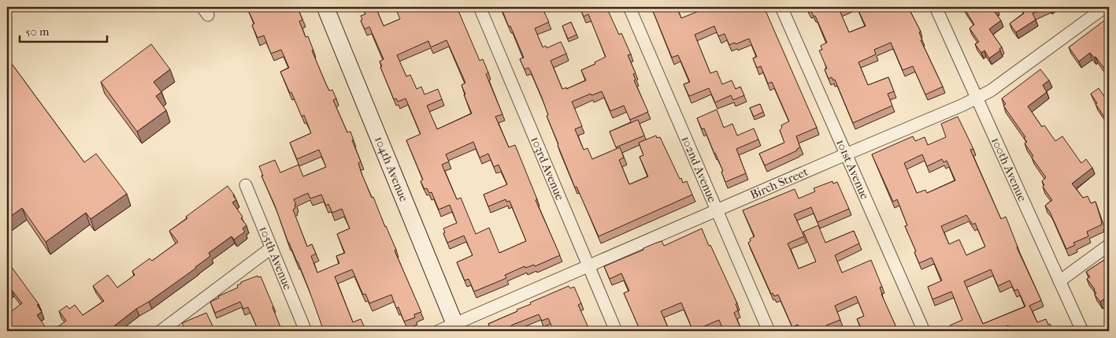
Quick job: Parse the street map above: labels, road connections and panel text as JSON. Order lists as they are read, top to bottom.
{
  "streets": {
    "street": [
      "104th Avenue",
      "102nd Avenue",
      "103rd Avenue",
      "101st Avenue",
      "100th Avenue",
      "Birch Street",
      "105th Avenue"
    ]
  },
  "crossings": [
    ["104th Avenue", "Birch Street"],
    ["102nd Avenue", "Birch Street"],
    ["103rd Avenue", "Birch Street"],
    ["101st Avenue", "Birch Street"],
    ["100th Avenue", "Birch Street"]
  ],
  "scale_bar": "50 m"
}
